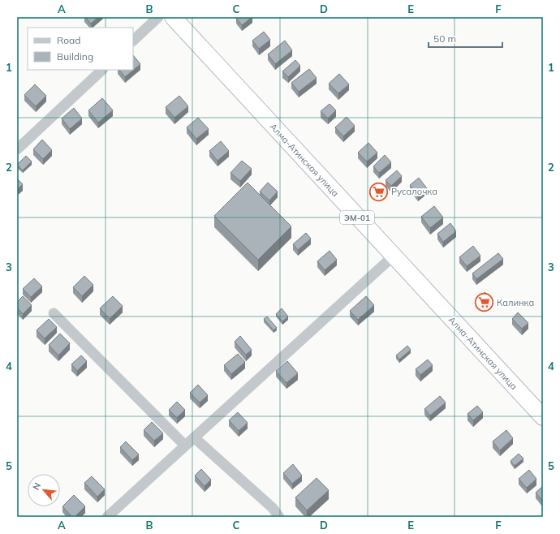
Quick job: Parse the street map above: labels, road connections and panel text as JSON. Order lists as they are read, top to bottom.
{
  "streets": {
    "highway": ["Алма-Атинская улица", "ЭМ-01"]
  },
  "places": {
    "supermarket": ["Русалочка", "Калинка"]
  },
  "legend": ["Road", "Building"],
  "scale_bar": "50 m",
  "north": "top left",
  "grid": {
    "columns": [
      "A",
      "B",
      "C",
      "D",
      "E",
      "F"
    ],
    "rows": [
      "1",
      "2",
      "3",
      "4",
      "5"
    ]
  }
}
